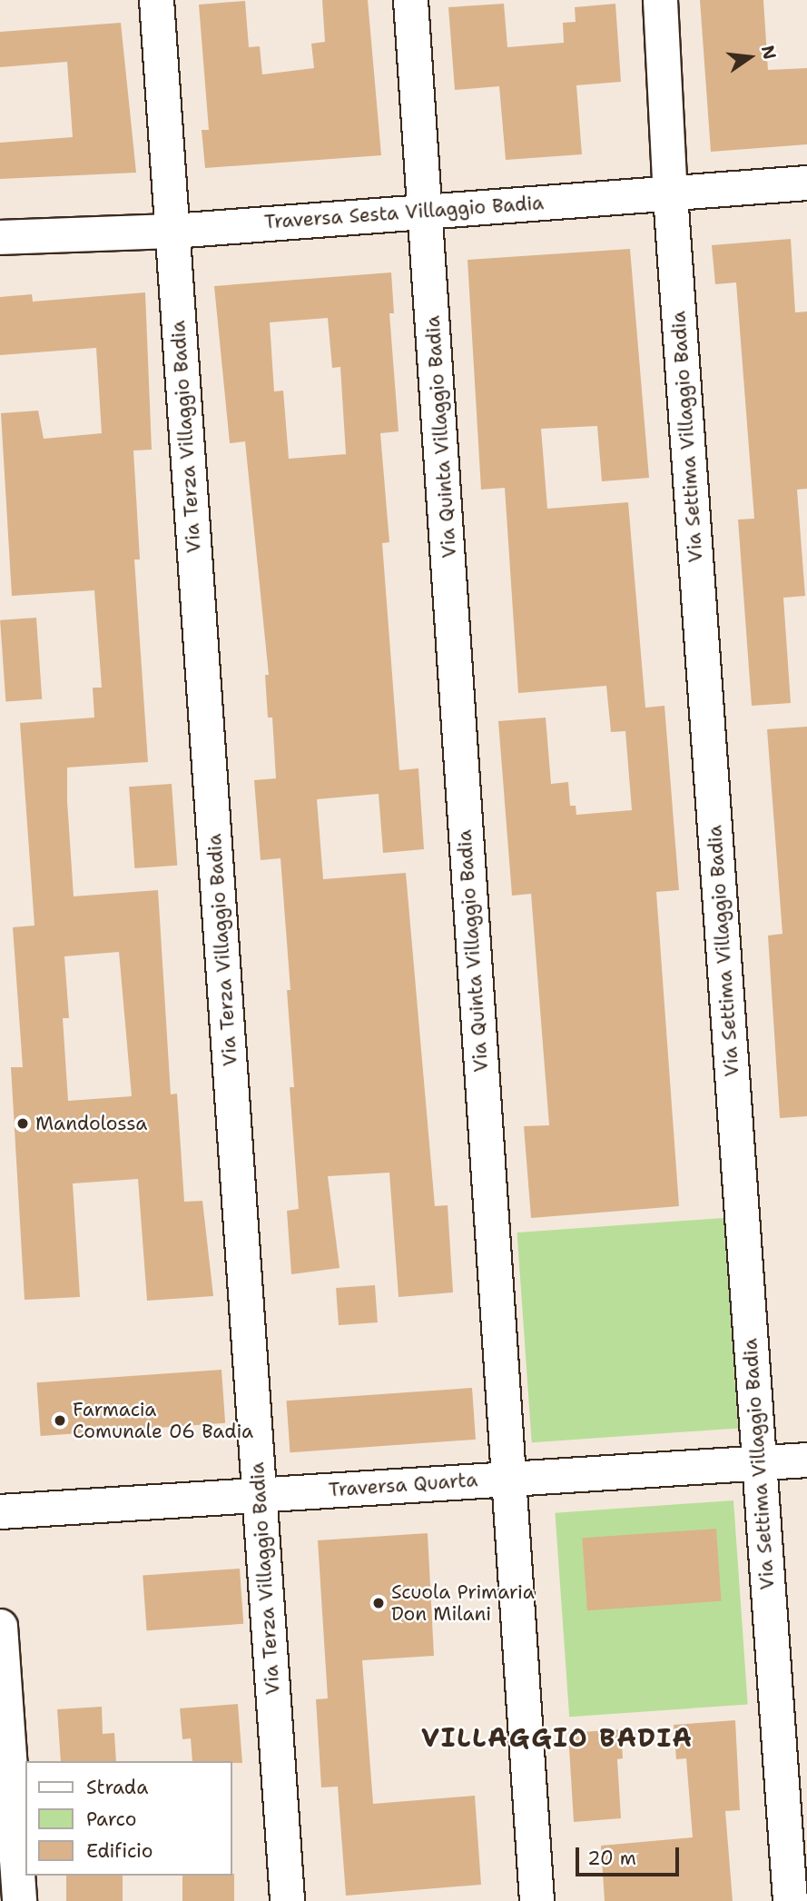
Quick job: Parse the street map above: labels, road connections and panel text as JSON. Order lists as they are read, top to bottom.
{
  "streets": {
    "street": [
      "Traversa Sesta Villaggio Badia",
      "Via Terza Villaggio Badia",
      "Via Quinta Villaggio Badia",
      "Via Settima Villaggio Badia",
      "Traversa Quarta"
    ]
  },
  "crossings": [
    ["Traversa Sesta Villaggio Badia", "Via Terza Villaggio Badia"],
    ["Traversa Sesta Villaggio Badia", "Via Quinta Villaggio Badia"],
    ["Traversa Sesta Villaggio Badia", "Via Settima Villaggio Badia"],
    ["Via Terza Villaggio Badia", "Traversa Quarta"],
    ["Via Quinta Villaggio Badia", "Traversa Quarta"],
    ["Via Settima Villaggio Badia", "Traversa Quarta"]
  ],
  "districts": ["VILLAGGIO BADIA"],
  "places": ["Mandolossa", "Farmacia Comunale 06 Badia", "Scuola Primaria Don Milani"],
  "legend": ["Strada", "Parco", "Edificio"],
  "scale_bar": "20 m",
  "north": "right"
}
